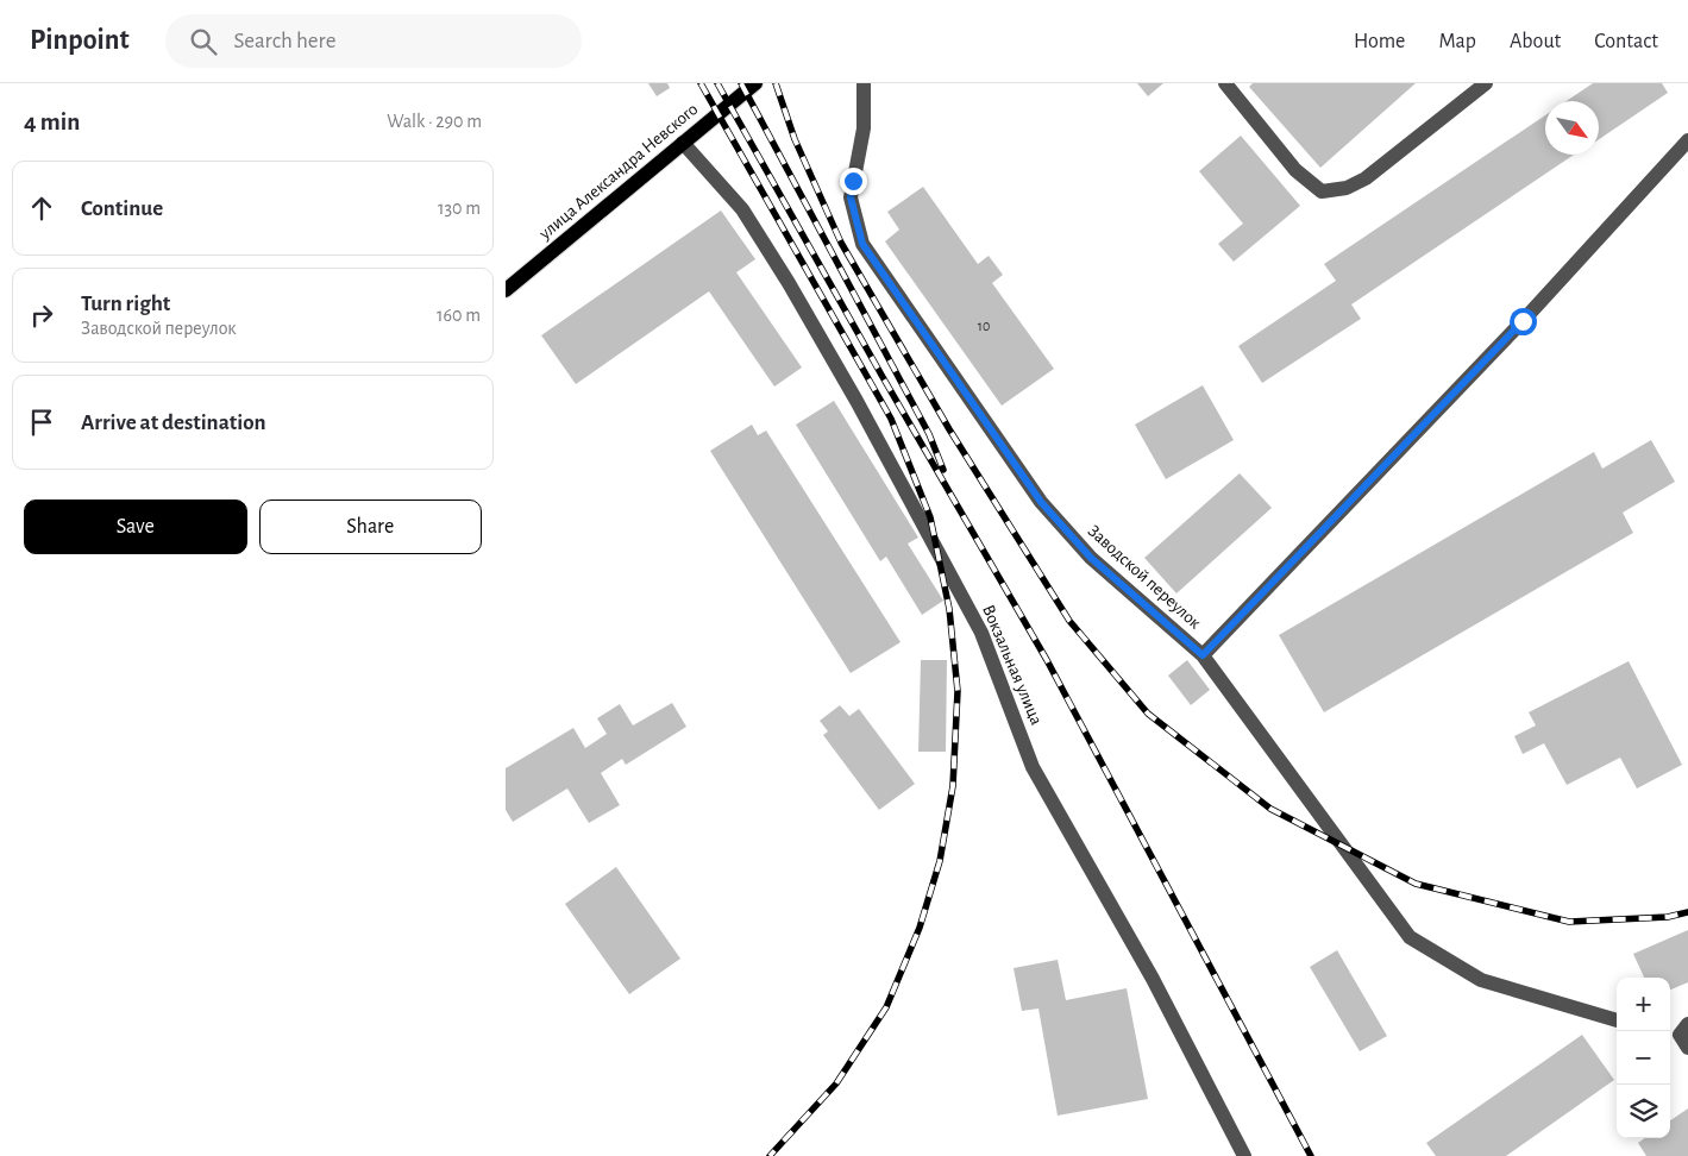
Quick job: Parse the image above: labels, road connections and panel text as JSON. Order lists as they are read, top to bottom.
{
  "streets": {
    "main road": ["улица Александра Невского"],
    "street": ["Заводской переулок", "Вокзальная улица"]
  },
  "crossings": [
    ["улица Александра Невского", "Вокзальная улица"]
  ],
  "house_numbers": ["10"],
  "north": "bottom right",
  "page": {
    "header": "Pinpoint",
    "search": "Search here",
    "nav": [
      "Home",
      "Map",
      "About",
      "Contact"
    ],
    "heading": ["4 min", "Walk · 290 m"],
    "list": [
      ["Continue", "130 m"],
      ["Turn right", "Заводской переулок", "160 m"],
      "Arrive at destination"
    ],
    "buttons": ["Save", "Share"],
    "map_buttons": ["+", "−"]
  }
}
